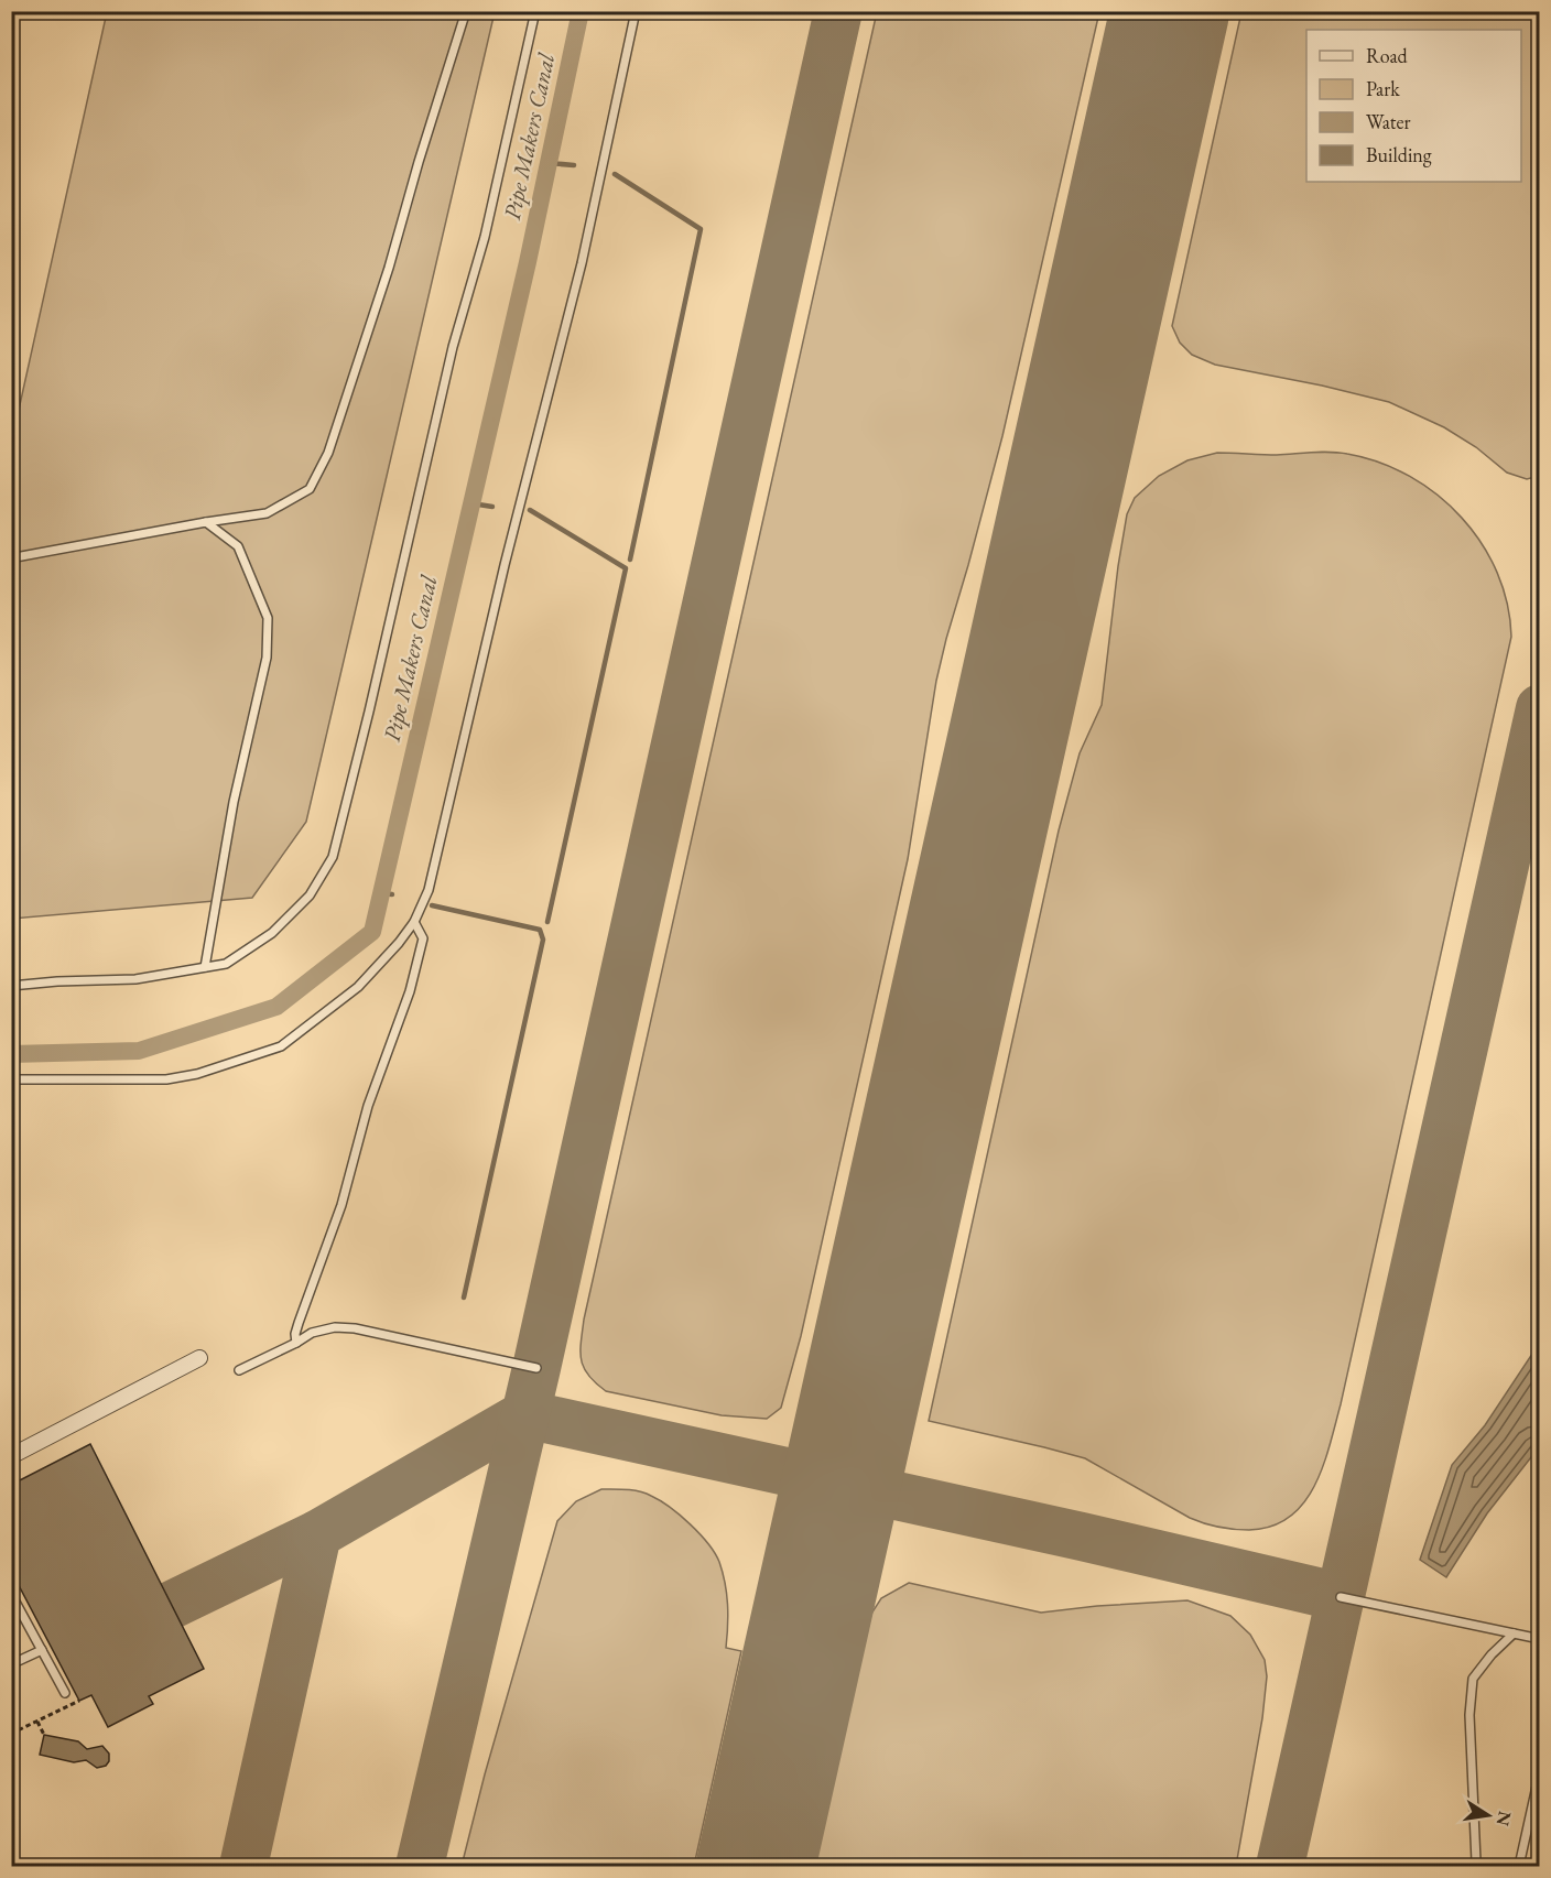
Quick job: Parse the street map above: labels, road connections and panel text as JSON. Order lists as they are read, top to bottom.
{
  "water": ["Pipe Makers Canal"],
  "legend": [
    "Road",
    "Park",
    "Water",
    "Building"
  ],
  "north": "right"
}
